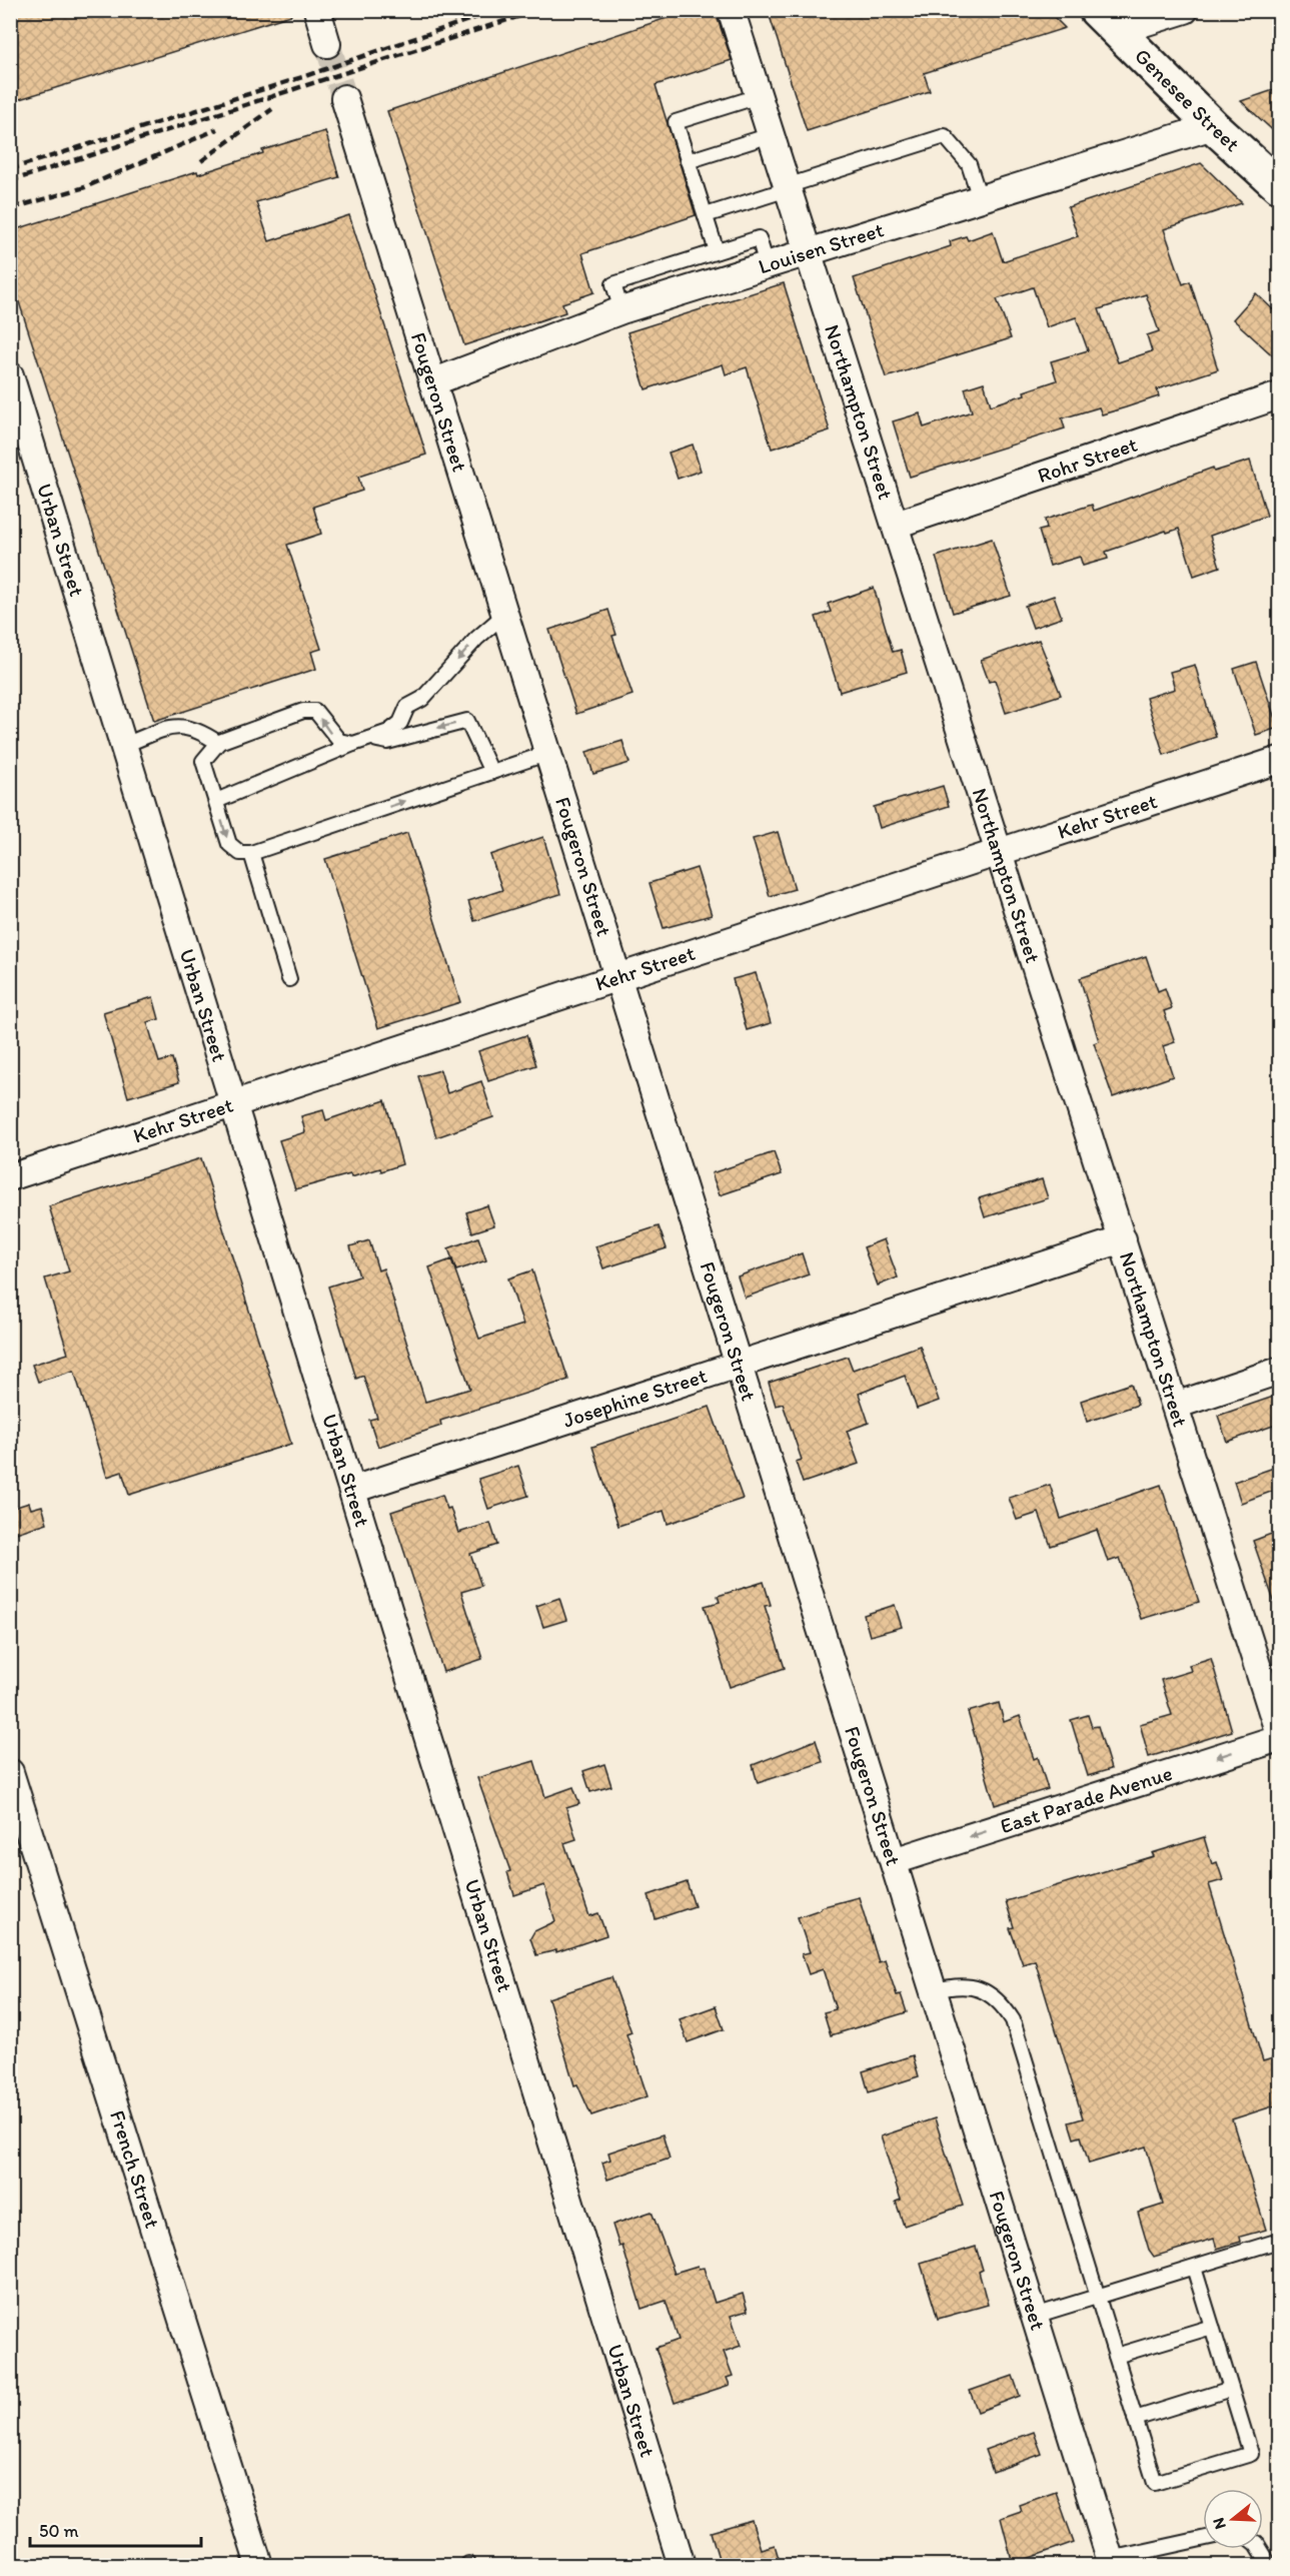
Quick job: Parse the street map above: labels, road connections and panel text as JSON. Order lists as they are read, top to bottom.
{
  "streets": {
    "main road": ["Genesee Street"],
    "street": [
      "Louisen Street",
      "Fougeron Street",
      "Northampton Street",
      "Rohr Street",
      "Urban Street",
      "Kehr Street",
      "Josephine Street",
      "East Parade Avenue",
      "French Street"
    ]
  },
  "crossings": [
    ["Genesee Street", "Louisen Street"],
    ["Louisen Street", "Fougeron Street"],
    ["Louisen Street", "Northampton Street"],
    ["Fougeron Street", "Kehr Street"],
    ["Fougeron Street", "Josephine Street"],
    ["Fougeron Street", "East Parade Avenue"],
    ["Northampton Street", "Rohr Street"],
    ["Northampton Street", "Kehr Street"],
    ["Northampton Street", "Josephine Street"],
    ["Northampton Street", "East Parade Avenue"],
    ["Urban Street", "Kehr Street"],
    ["Urban Street", "Josephine Street"]
  ],
  "one_way": ["East Parade Avenue"],
  "scale_bar": "50 m",
  "north": "left"
}
